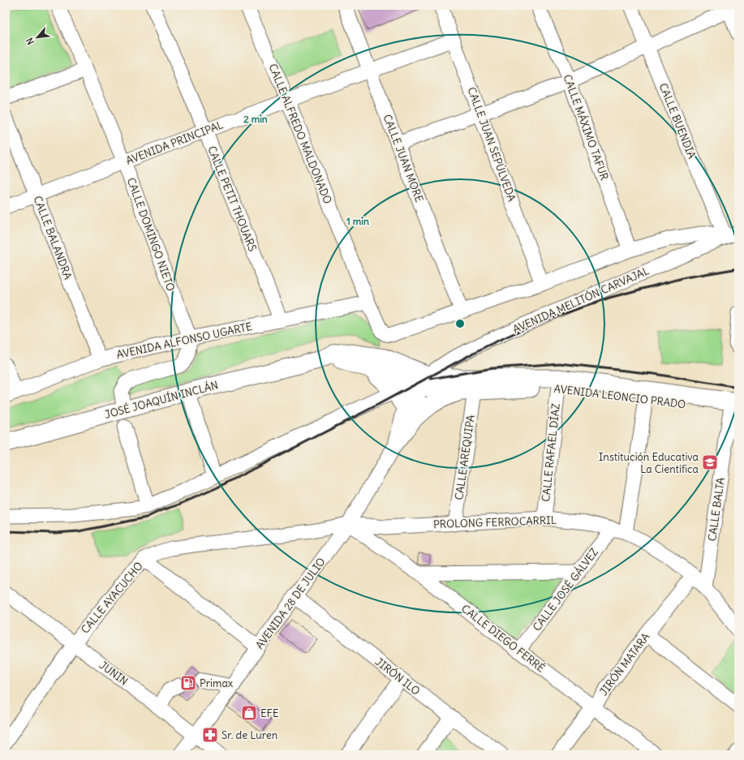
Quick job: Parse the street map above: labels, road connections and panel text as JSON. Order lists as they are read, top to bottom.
{
  "streets": {
    "main road": ["AVENIDA LEONCIO PRADO", "JOSÉ JOAQUÍN INCLÁN"],
    "street": [
      "CALLE BUENDIA",
      "CALLE MÁXIMO TAFUR",
      "CALLE ALFREDO MALDONADO",
      "AVENIDA PRINCIPAL",
      "CALLE JUAN SEPÚLVEDA",
      "CALLE JUAN MORE",
      "CALLE PETIT THOUARS",
      "CALLE DOMINGO NIETO",
      "CALLE BALANDRA",
      "AVENIDA MELITÓN CARVAJAL",
      "AVENIDA ALFONSO UGARTE",
      "CALLE RAFAEL DÍAZ",
      "CALLE AREQUIPA",
      "CALLE BALTA",
      "PROLONG FERROCARRIL",
      "CALLE JOSÉ GÁLVEZ",
      "CALLE AYACUCHO",
      "AVENIDA 28 DE JULIO",
      "CALLE DIEGO FERRÉ",
      "JIRÓN MATARA",
      "JUNIN",
      "JIRÓN ILO"
    ]
  },
  "crossings": [
    ["CALLE BUENDIA", "AVENIDA MELITÓN CARVAJAL"],
    ["CALLE ALFREDO MALDONADO", "AVENIDA PRINCIPAL"],
    ["CALLE ALFREDO MALDONADO", "CALLE JUAN MORE"],
    ["CALLE ALFREDO MALDONADO", "AVENIDA ALFONSO UGARTE"],
    ["AVENIDA PRINCIPAL", "CALLE JUAN SEPÚLVEDA"],
    ["AVENIDA PRINCIPAL", "CALLE JUAN MORE"],
    ["AVENIDA PRINCIPAL", "CALLE PETIT THOUARS"],
    ["AVENIDA PRINCIPAL", "CALLE DOMINGO NIETO"],
    ["AVENIDA PRINCIPAL", "CALLE BALANDRA"],
    ["CALLE PETIT THOUARS", "AVENIDA ALFONSO UGARTE"],
    ["CALLE DOMINGO NIETO", "AVENIDA ALFONSO UGARTE"],
    ["CALLE BALANDRA", "AVENIDA ALFONSO UGARTE"],
    ["AVENIDA MELITÓN CARVAJAL", "AVENIDA LEONCIO PRADO"],
    ["AVENIDA MELITÓN CARVAJAL", "JOSÉ JOAQUÍN INCLÁN"],
    ["AVENIDA MELITÓN CARVAJAL", "AVENIDA 28 DE JULIO"],
    ["AVENIDA LEONCIO PRADO", "JOSÉ JOAQUÍN INCLÁN"],
    ["AVENIDA LEONCIO PRADO", "CALLE RAFAEL DÍAZ"],
    ["AVENIDA LEONCIO PRADO", "CALLE AREQUIPA"],
    ["AVENIDA LEONCIO PRADO", "CALLE BALTA"],
    ["AVENIDA LEONCIO PRADO", "AVENIDA 28 DE JULIO"],
    ["JOSÉ JOAQUÍN INCLÁN", "AVENIDA 28 DE JULIO"],
    ["CALLE RAFAEL DÍAZ", "PROLONG FERROCARRIL"],
    ["CALLE AREQUIPA", "PROLONG FERROCARRIL"],
    ["CALLE BALTA", "PROLONG FERROCARRIL"],
    ["PROLONG FERROCARRIL", "CALLE JOSÉ GÁLVEZ"],
    ["PROLONG FERROCARRIL", "CALLE AYACUCHO"],
    ["PROLONG FERROCARRIL", "AVENIDA 28 DE JULIO"],
    ["PROLONG FERROCARRIL", "CALLE DIEGO FERRÉ"],
    ["PROLONG FERROCARRIL", "JIRÓN MATARA"],
    ["CALLE JOSÉ GÁLVEZ", "CALLE DIEGO FERRÉ"],
    ["CALLE AYACUCHO", "AVENIDA 28 DE JULIO"],
    ["CALLE AYACUCHO", "CALLE DIEGO FERRÉ"],
    ["CALLE AYACUCHO", "JUNIN"],
    ["AVENIDA 28 DE JULIO", "CALLE DIEGO FERRÉ"],
    ["AVENIDA 28 DE JULIO", "JUNIN"],
    ["AVENIDA 28 DE JULIO", "JIRÓN ILO"],
    ["CALLE DIEGO FERRÉ", "JIRÓN MATARA"]
  ],
  "places": {
    "school or university": ["Institución Educativa La Científica"],
    "fuel station": ["Primax"],
    "shop": ["EFE"],
    "pharmacy": ["Sr. de Luren"]
  },
  "north": "bottom left",
  "rings": ["2 min", "1 min"]
}
